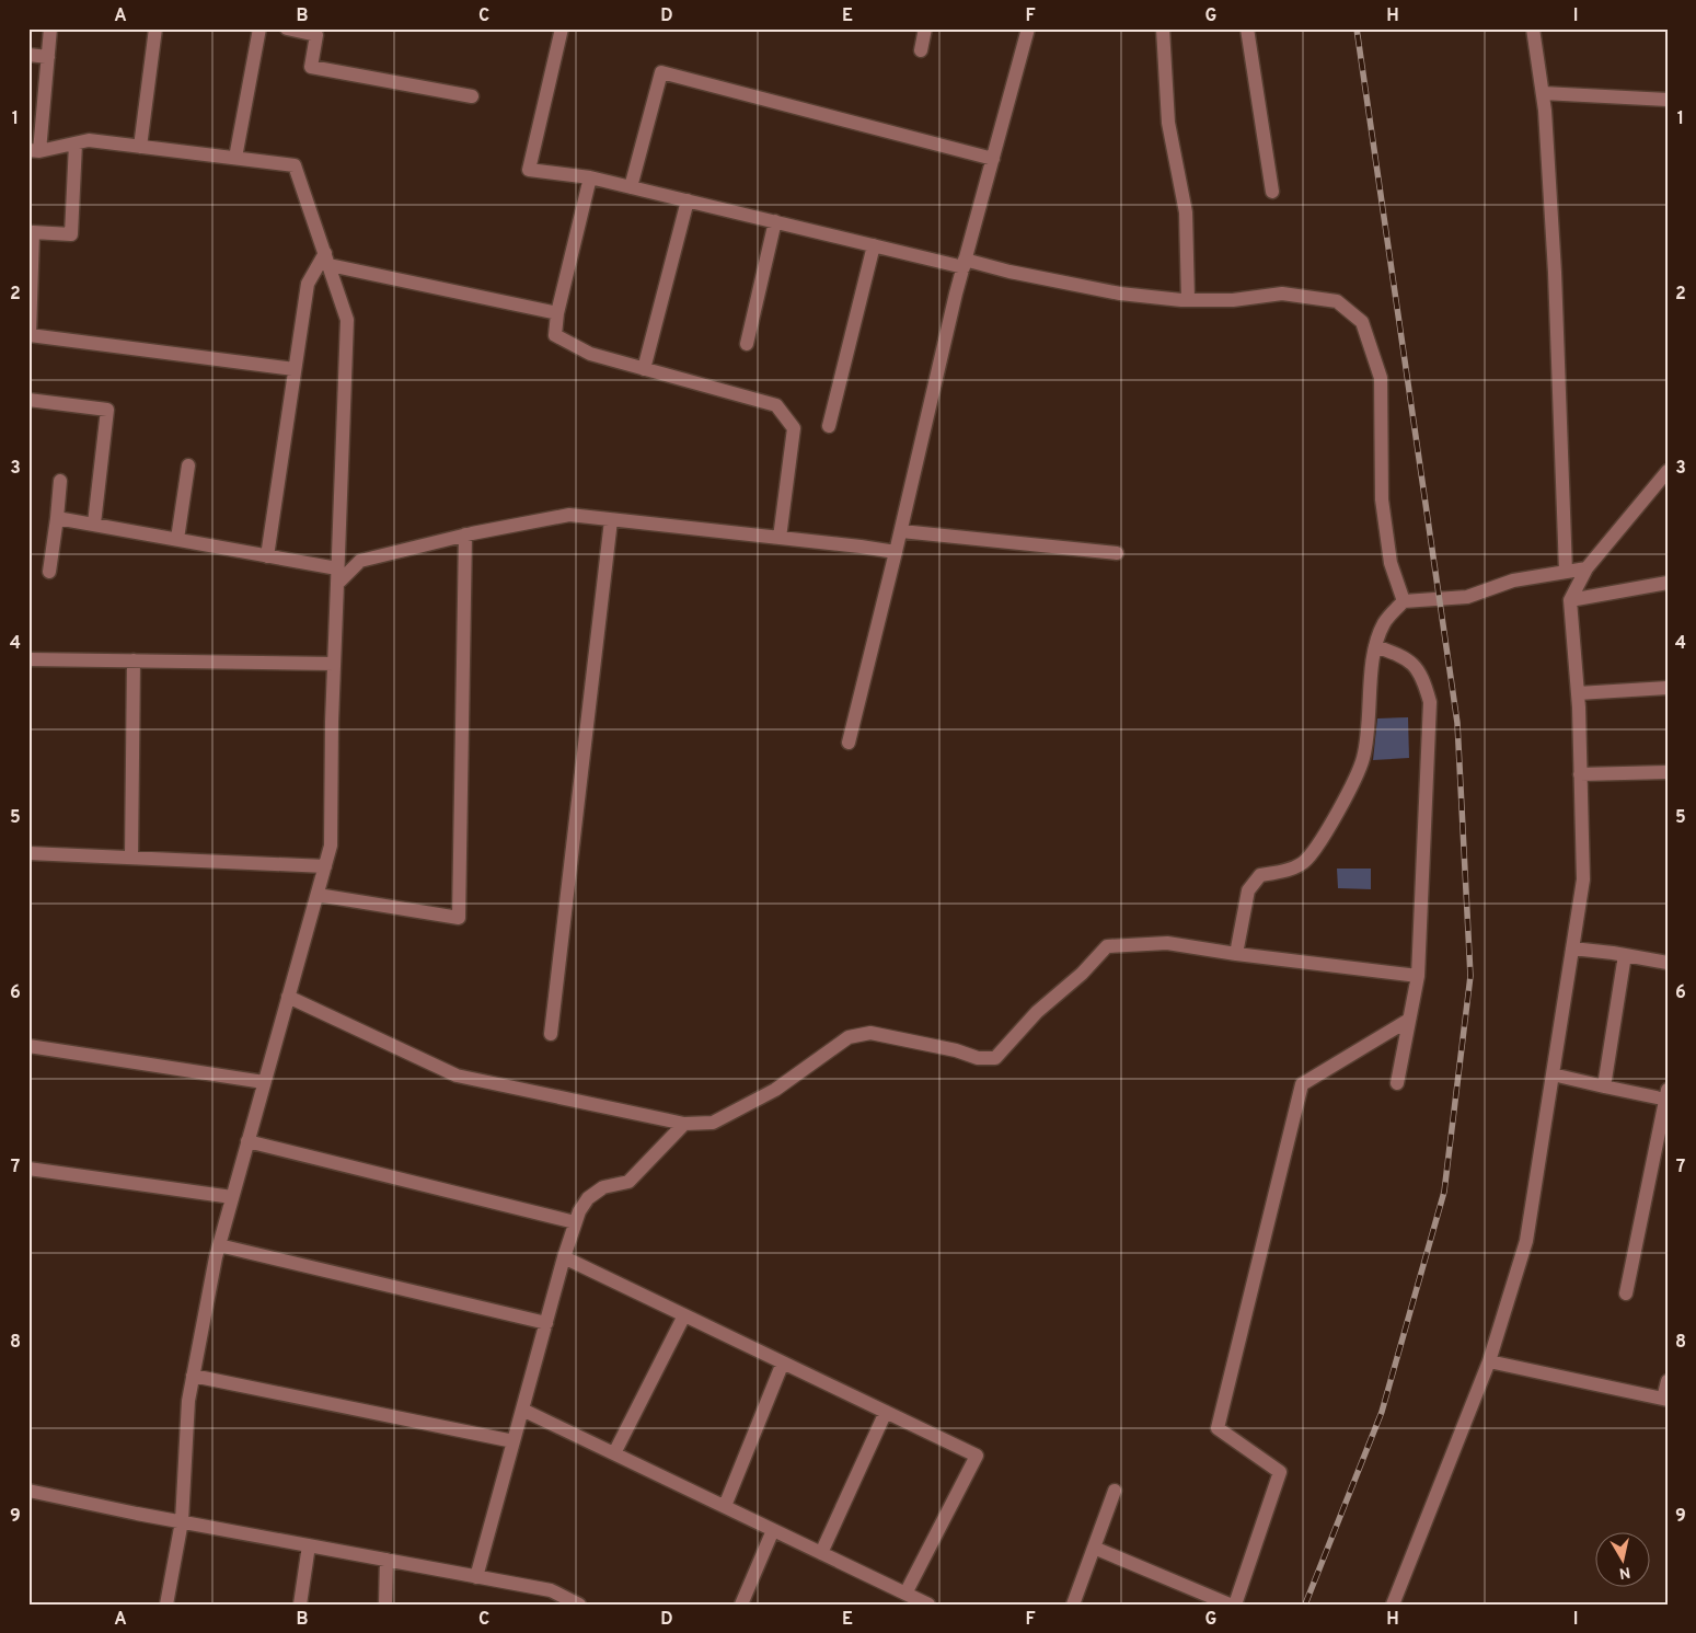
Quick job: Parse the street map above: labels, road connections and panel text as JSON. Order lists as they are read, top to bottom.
{
  "north": "bottom",
  "grid": {
    "columns": [
      "A",
      "B",
      "C",
      "D",
      "E",
      "F",
      "G",
      "H",
      "I"
    ],
    "rows": [
      "1",
      "2",
      "3",
      "4",
      "5",
      "6",
      "7",
      "8",
      "9"
    ]
  }
}
